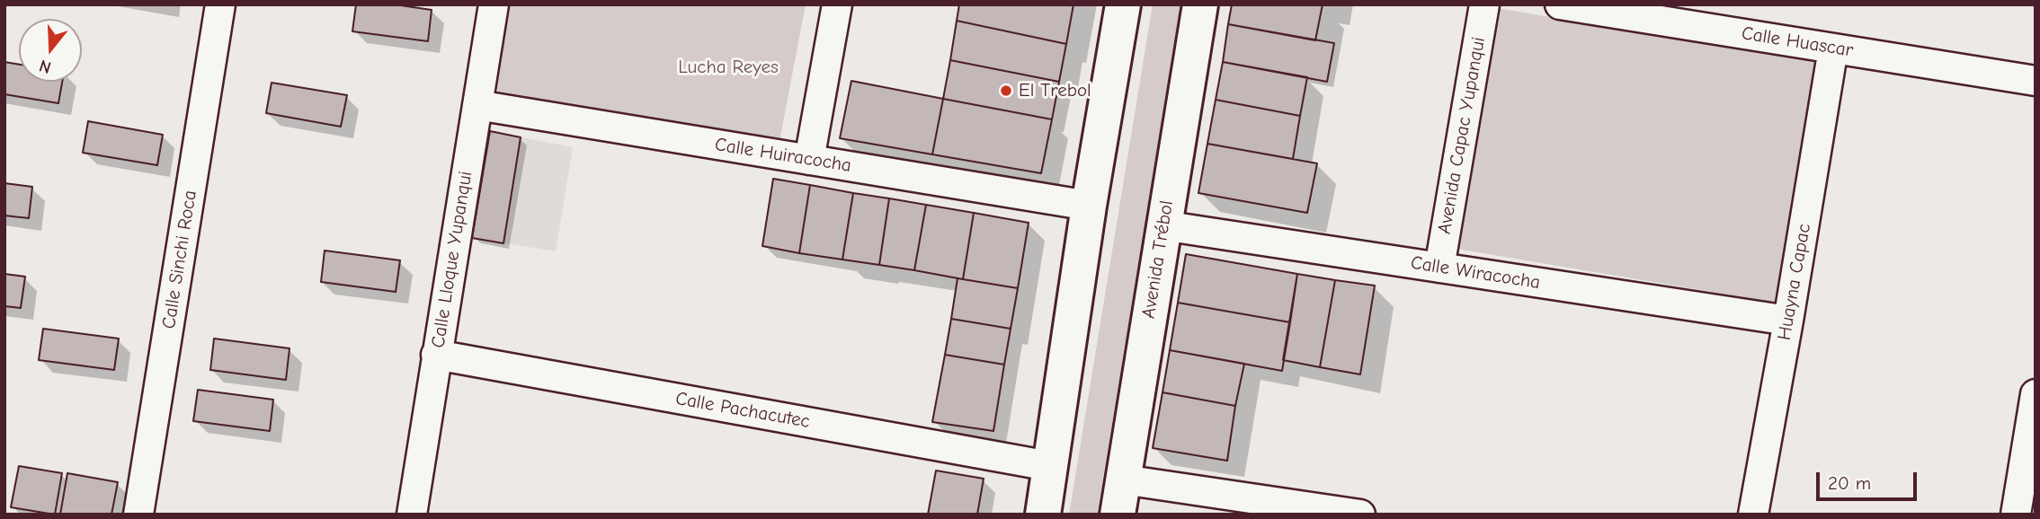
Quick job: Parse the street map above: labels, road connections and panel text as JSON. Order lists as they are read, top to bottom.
{
  "streets": {
    "street": [
      "Calle Huascar",
      "Avenida Capac Yupanqui",
      "Calle Huiracocha",
      "Calle Sinchi Roca",
      "Calle Lloque Yupanqui",
      "Avenida Trébol",
      "Calle Wiracocha",
      "Huayna Capac",
      "Calle Pachacutec"
    ]
  },
  "crossings": [
    ["Calle Huascar", "Huayna Capac"],
    ["Avenida Capac Yupanqui", "Calle Wiracocha"],
    ["Calle Huiracocha", "Calle Lloque Yupanqui"],
    ["Calle Lloque Yupanqui", "Calle Pachacutec"],
    ["Avenida Trébol", "Calle Wiracocha"],
    ["Calle Wiracocha", "Huayna Capac"]
  ],
  "parks": ["Lucha Reyes"],
  "places": ["El Trebol"],
  "scale_bar": "20 m",
  "north": "bottom"
}
